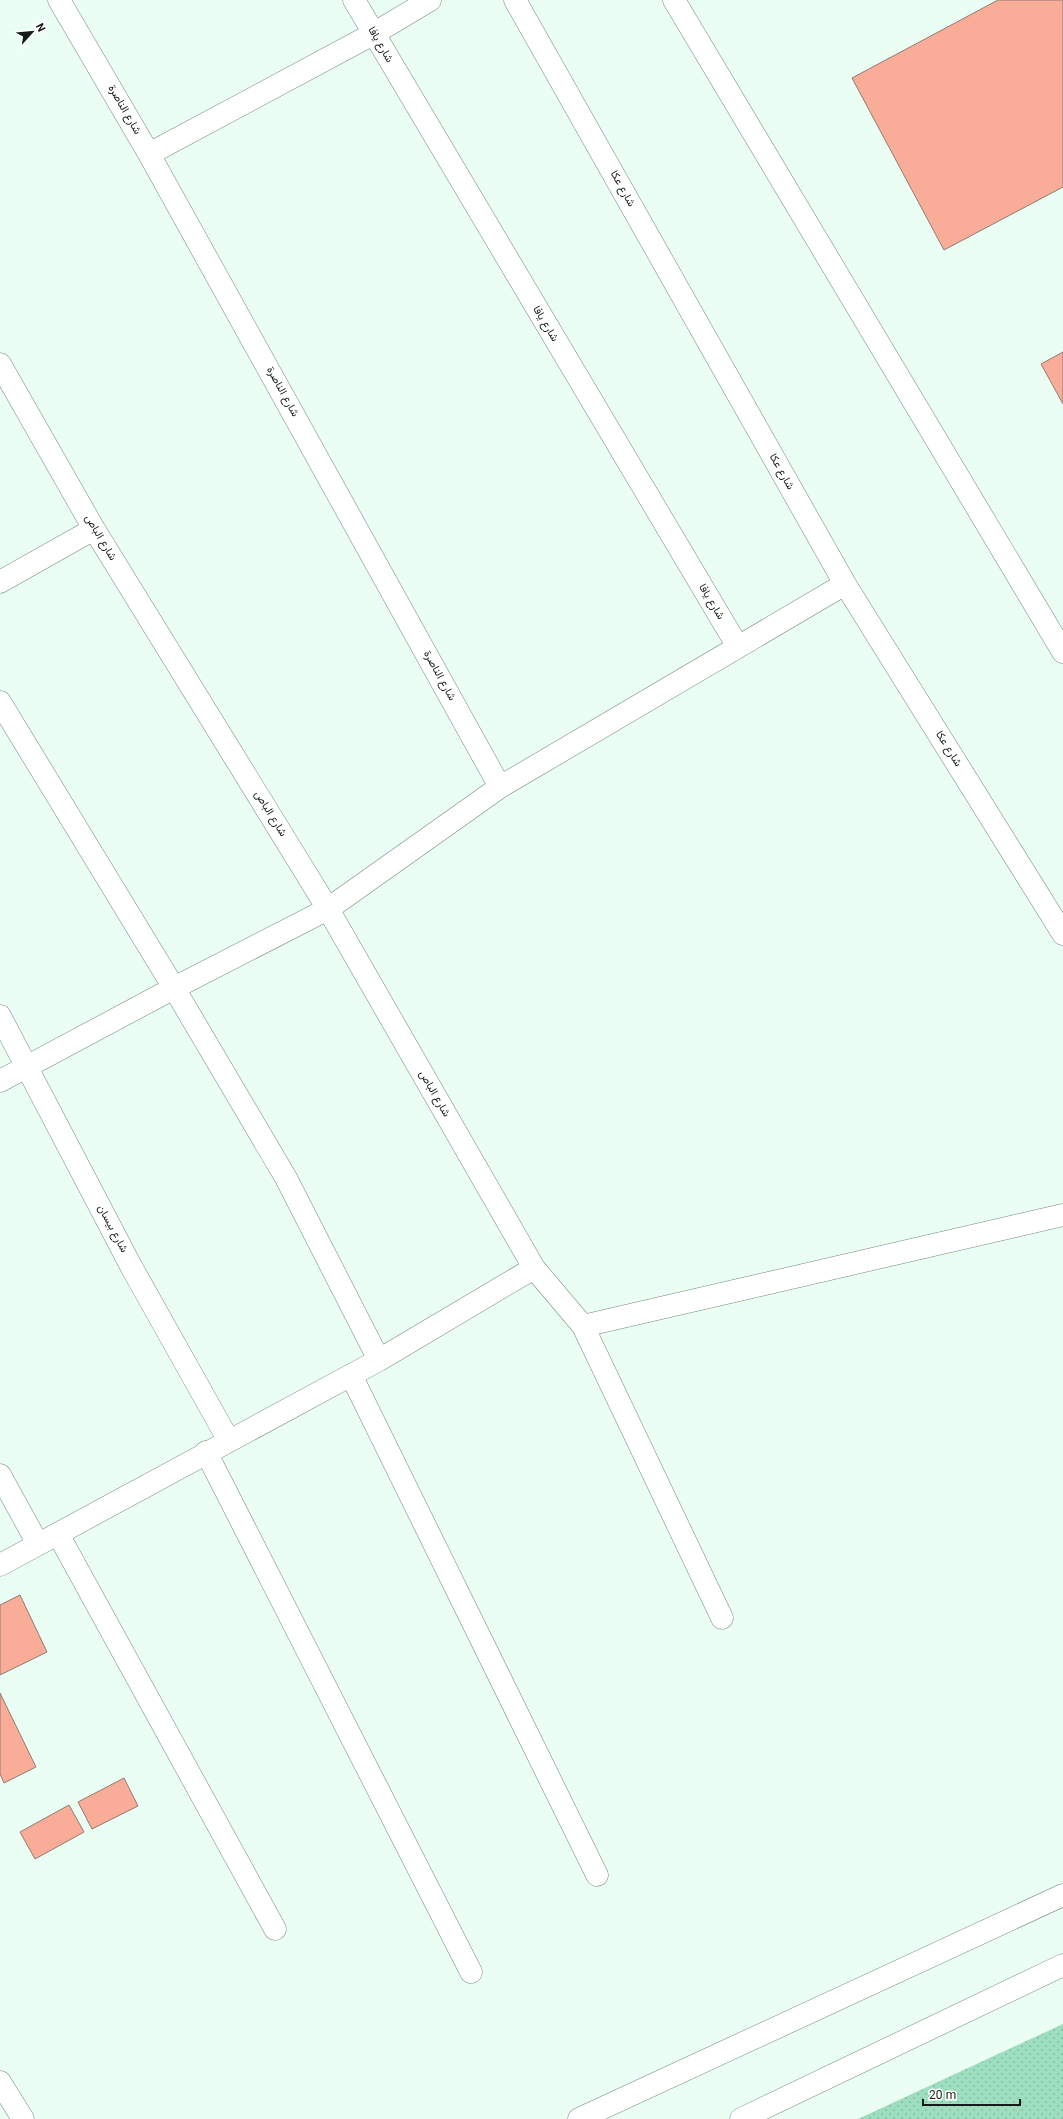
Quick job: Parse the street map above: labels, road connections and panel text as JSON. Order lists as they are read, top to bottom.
{
  "streets": {
    "main road": [
      "شارع يافا",
      "شارع الناصرة",
      "شارع عكا",
      "شارع الباص",
      "شارع بيسان"
    ]
  },
  "scale_bar": "20 m",
  "north": "top right"
}
